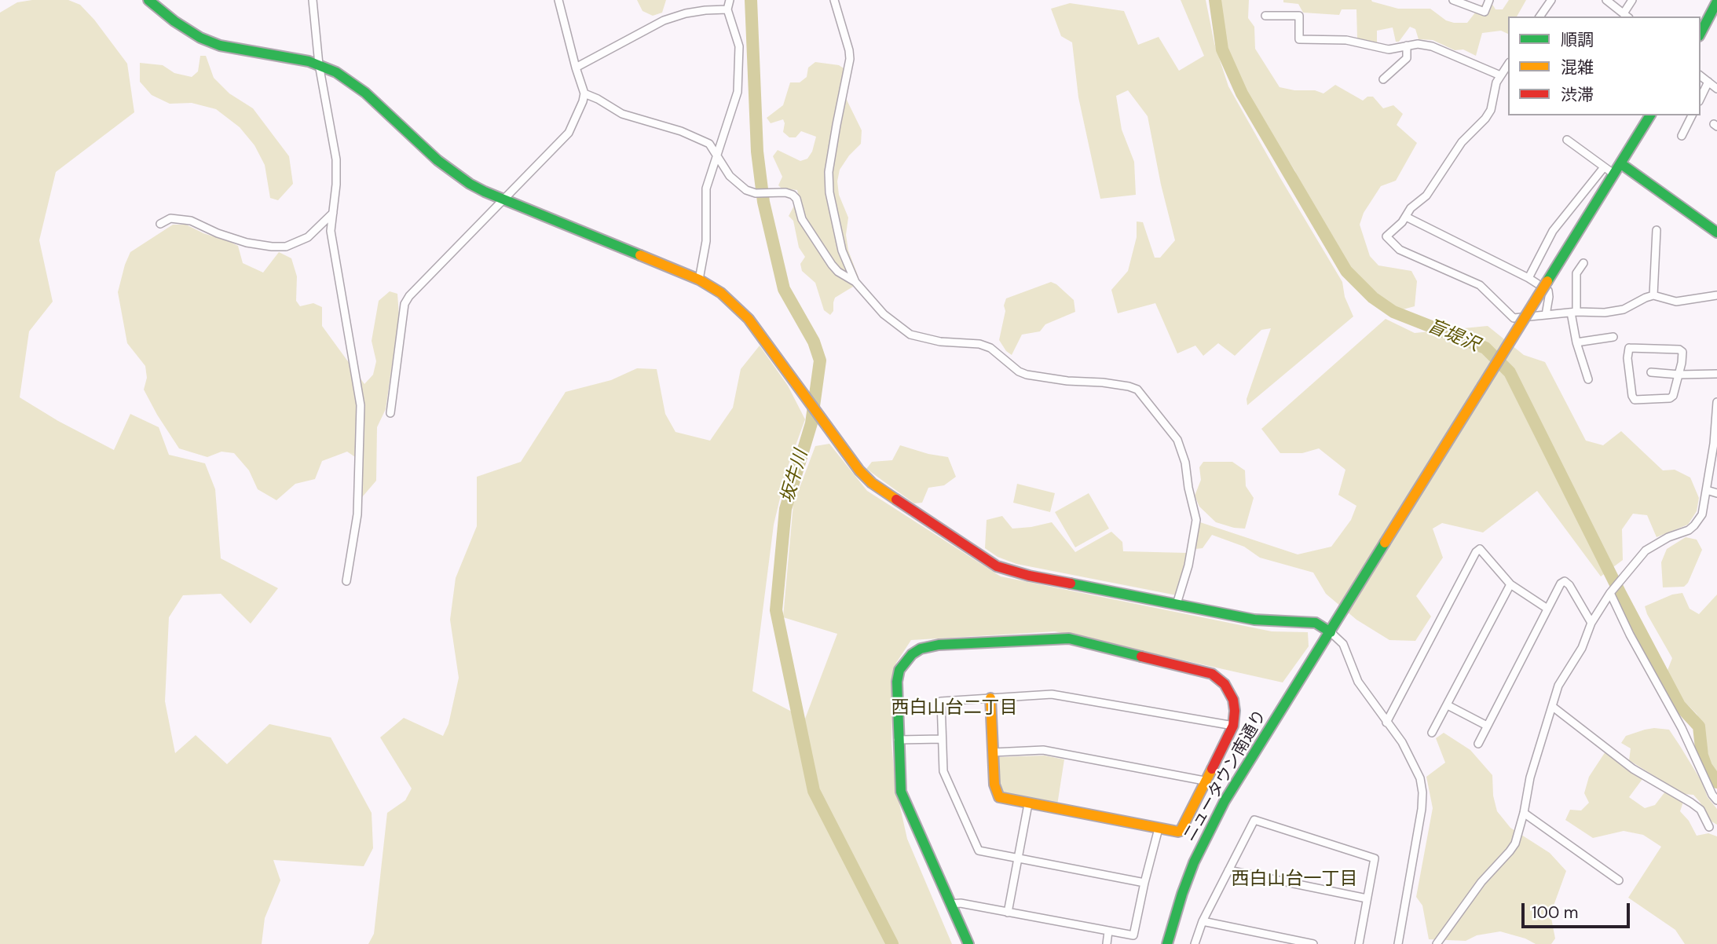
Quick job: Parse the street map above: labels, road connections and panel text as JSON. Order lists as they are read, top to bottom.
{
  "streets": {
    "street": ["ニュータウン南通り"]
  },
  "districts": ["西白山台二丁目", "西白山台一丁目"],
  "water": ["盲堤沢", "坂牛川"],
  "legend": ["順調", "混雑", "渋滞"],
  "scale_bar": "100 m"
}
